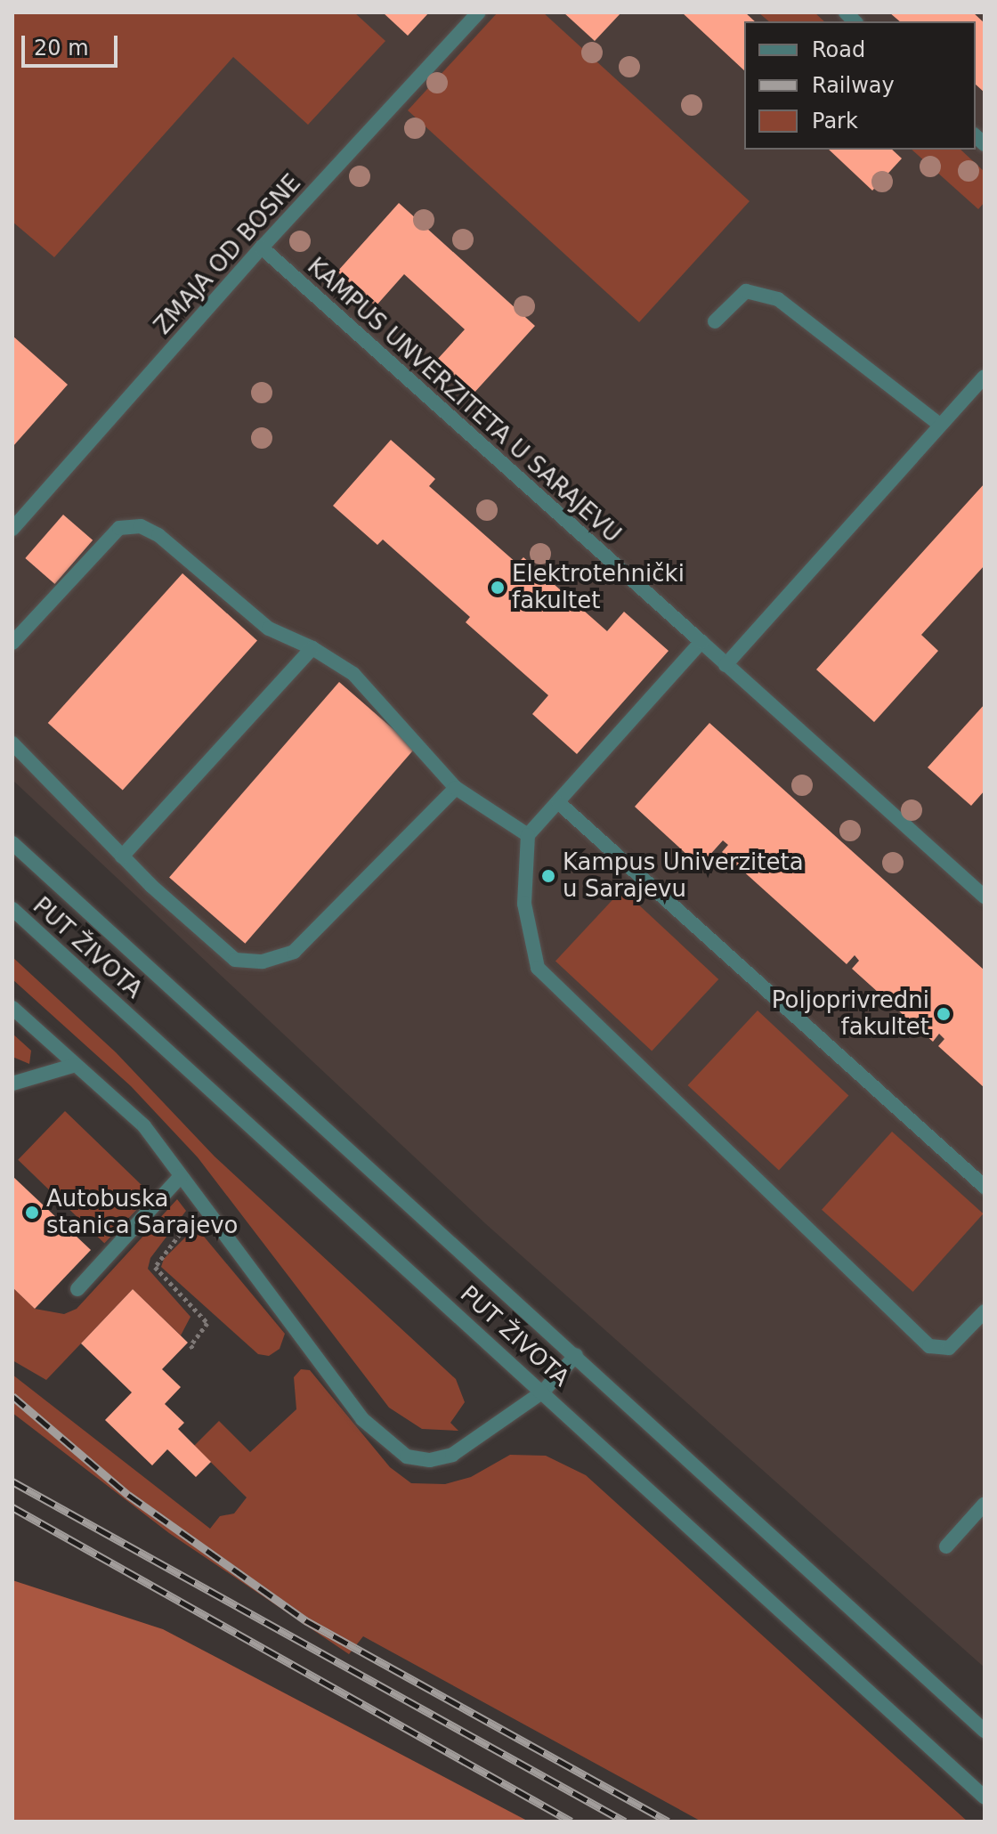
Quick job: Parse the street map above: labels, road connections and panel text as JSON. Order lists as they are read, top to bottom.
{
  "streets": {
    "street": ["ZMAJA OD BOSNE", "KAMPUS UNVERZITETA U SARAJEVU", "PUT ŽIVOTA"]
  },
  "crossings": [
    ["ZMAJA OD BOSNE", "KAMPUS UNVERZITETA U SARAJEVU"]
  ],
  "places": [
    "Elektrotehnički fakultet",
    "Kampus Univerziteta u Sarajevu",
    "Poljoprivredni fakultet",
    "Autobuska stanica Sarajevo"
  ],
  "legend": ["Road", "Railway", "Park"],
  "scale_bar": "20 m"
}
